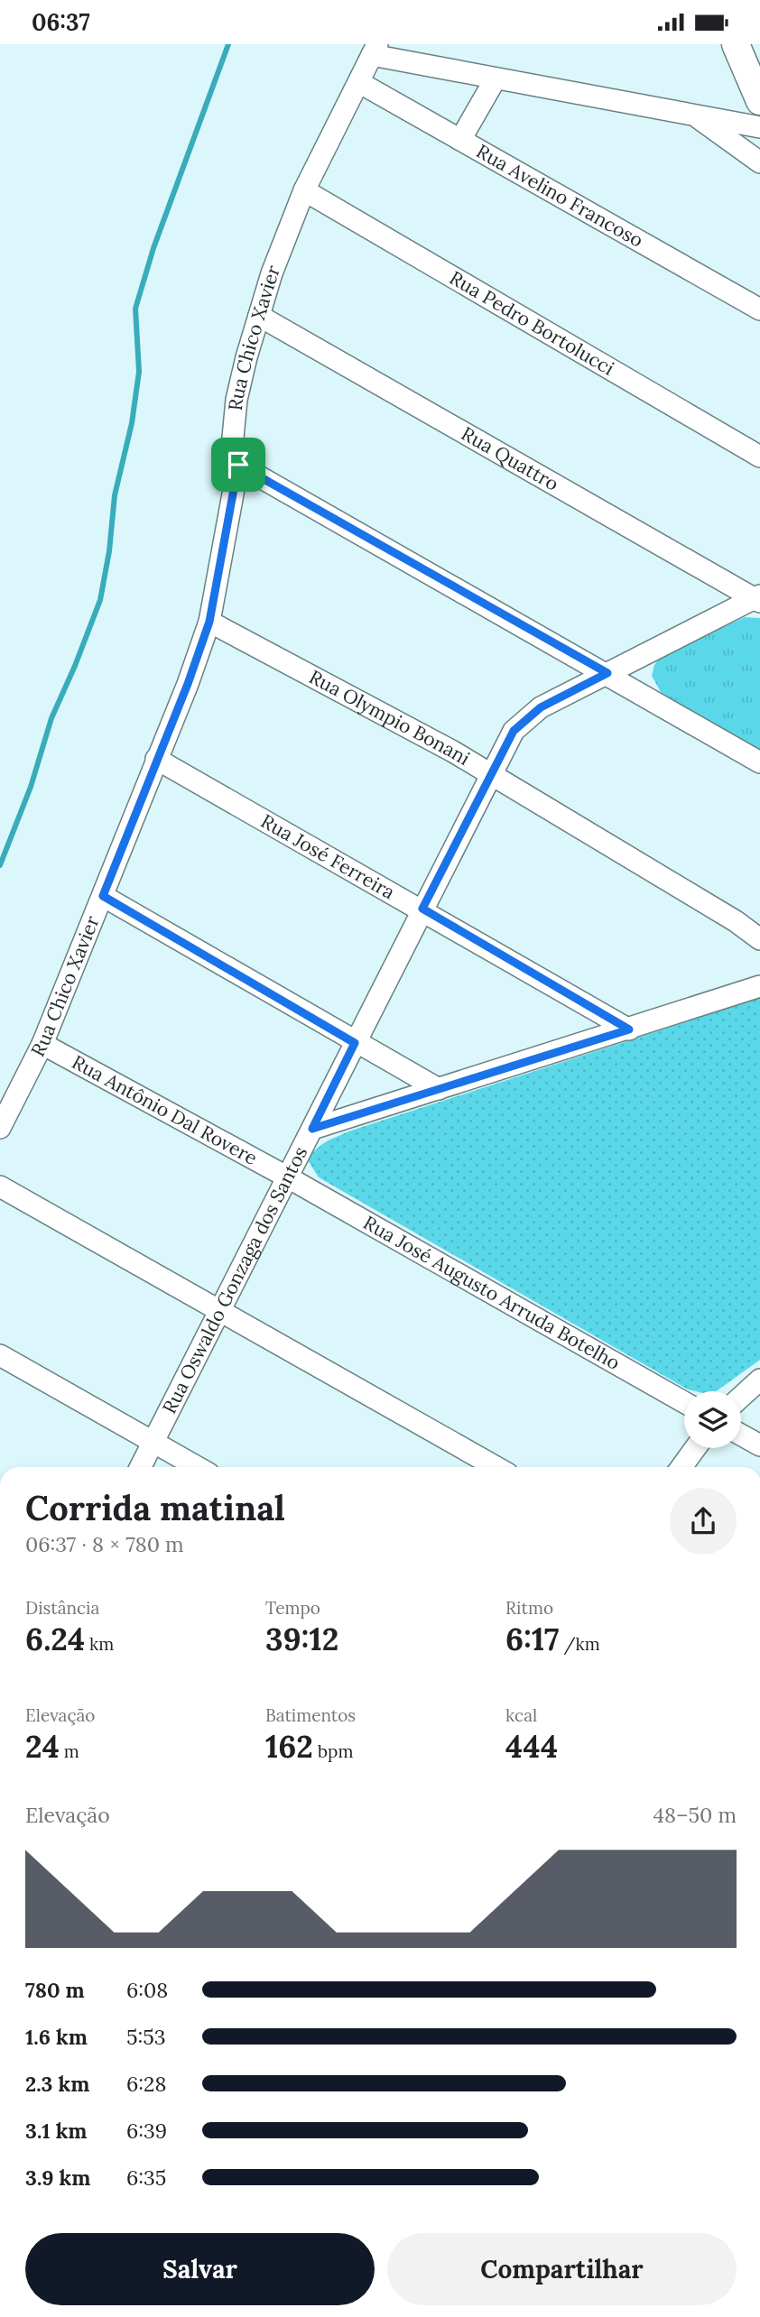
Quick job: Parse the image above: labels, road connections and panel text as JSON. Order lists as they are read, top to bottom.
{
  "streets": {
    "street": [
      "Rua Avelino Francoso",
      "Rua Pedro Bortolucci",
      "Rua Chico Xavier",
      "Rua Quattro",
      "Rua Olympio Bonani",
      "Rua José Ferreira",
      "Rua Antônio Dal Rovere",
      "Rua Oswaldo Gonzaga dos Santos",
      "Rua José Augusto Arruda Botelho"
    ]
  },
  "crossings": [
    ["Rua Avelino Francoso", "Rua Chico Xavier"],
    ["Rua Pedro Bortolucci", "Rua Chico Xavier"],
    ["Rua Chico Xavier", "Rua Quattro"],
    ["Rua Chico Xavier", "Rua Olympio Bonani"],
    ["Rua Chico Xavier", "Rua José Ferreira"],
    ["Rua Chico Xavier", "Rua Antônio Dal Rovere"],
    ["Rua Quattro", "Rua Oswaldo Gonzaga dos Santos"],
    ["Rua Olympio Bonani", "Rua Oswaldo Gonzaga dos Santos"],
    ["Rua José Ferreira", "Rua Oswaldo Gonzaga dos Santos"],
    ["Rua Antônio Dal Rovere", "Rua Oswaldo Gonzaga dos Santos"],
    ["Rua Antônio Dal Rovere", "Rua José Augusto Arruda Botelho"],
    ["Rua Oswaldo Gonzaga dos Santos", "Rua José Augusto Arruda Botelho"]
  ],
  "page": {
    "status": "06:37",
    "heading": ["Corrida matinal", "06:37 · 8 × 780 m"],
    "stats": [
      ["Distância", "6.24 km"],
      ["Tempo", "39:12"],
      ["Ritmo", "6:17 /km"],
      ["Elevação", "24 m"],
      ["Batimentos", "162 bpm"],
      ["kcal", "444"]
    ],
    "chart": ["Elevação", "48–50 m"],
    "list": [
      {
        "name": "780 m",
        "note": "6:08"
      },
      {
        "name": "1.6 km",
        "note": "5:53"
      },
      {
        "name": "2.3 km",
        "note": "6:28"
      },
      {
        "name": "3.1 km",
        "note": "6:39"
      },
      {
        "name": "3.9 km",
        "note": "6:35"
      }
    ],
    "buttons": ["Salvar", "Compartilhar"]
  }
}
